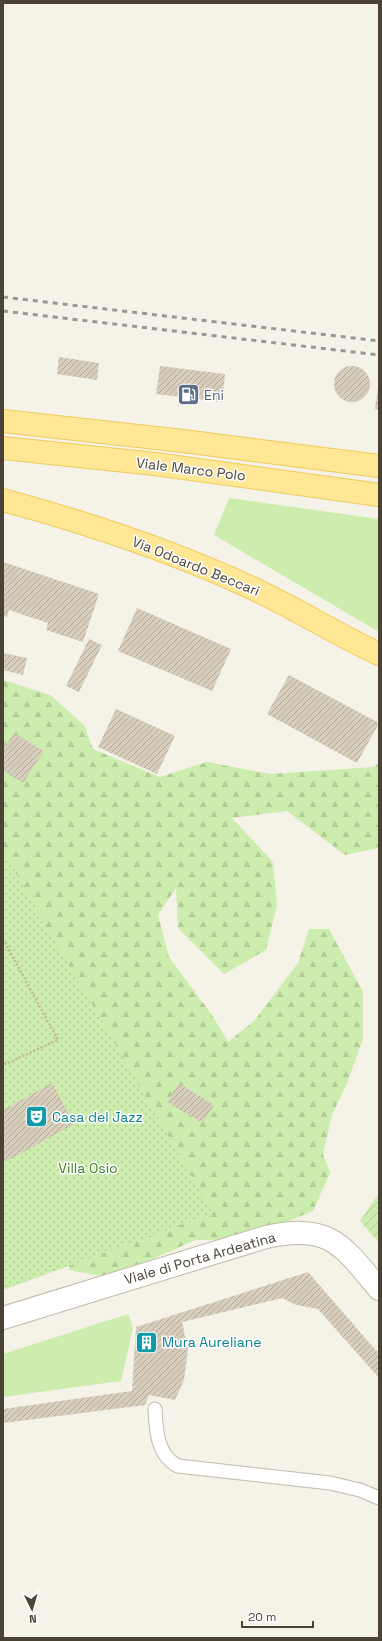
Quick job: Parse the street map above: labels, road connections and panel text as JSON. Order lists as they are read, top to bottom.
{
  "streets": {
    "main road": ["Viale Marco Polo", "Via Odoardo Beccari"],
    "street": ["Viale di Porta Ardeatina"]
  },
  "parks": ["Villa Osio"],
  "places": {
    "fuel station": ["Eni"],
    "theatre": ["Casa del Jazz"],
    "building": ["Mura Aureliane"]
  },
  "scale_bar": "20 m",
  "north": "bottom"
}
